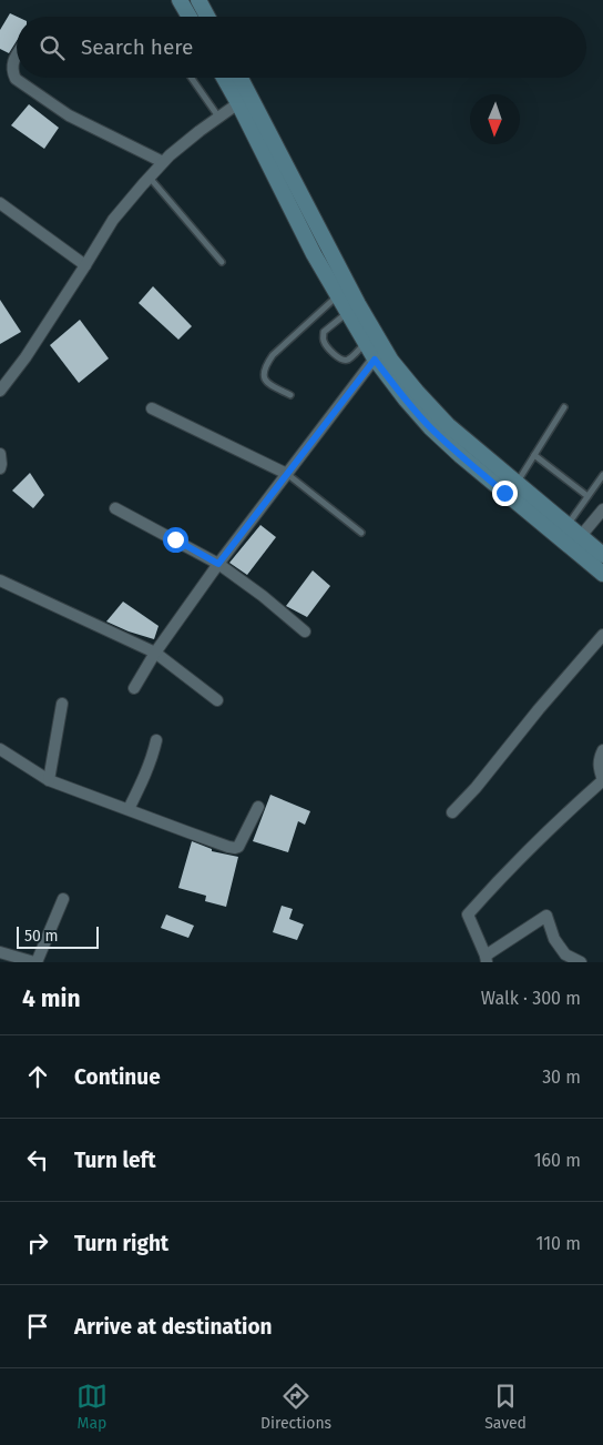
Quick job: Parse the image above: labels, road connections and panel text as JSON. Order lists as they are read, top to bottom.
{
  "scale_bar": "50 m",
  "north": "bottom",
  "page": {
    "search": "Search here",
    "scale": "50 m",
    "heading": ["4 min", "Walk · 300 m"],
    "list": [
      ["Continue", "30 m"],
      ["Turn left", "160 m"],
      ["Turn right", "110 m"],
      "Arrive at destination"
    ],
    "nav": ["Map", "Directions", "Saved"]
  }
}
